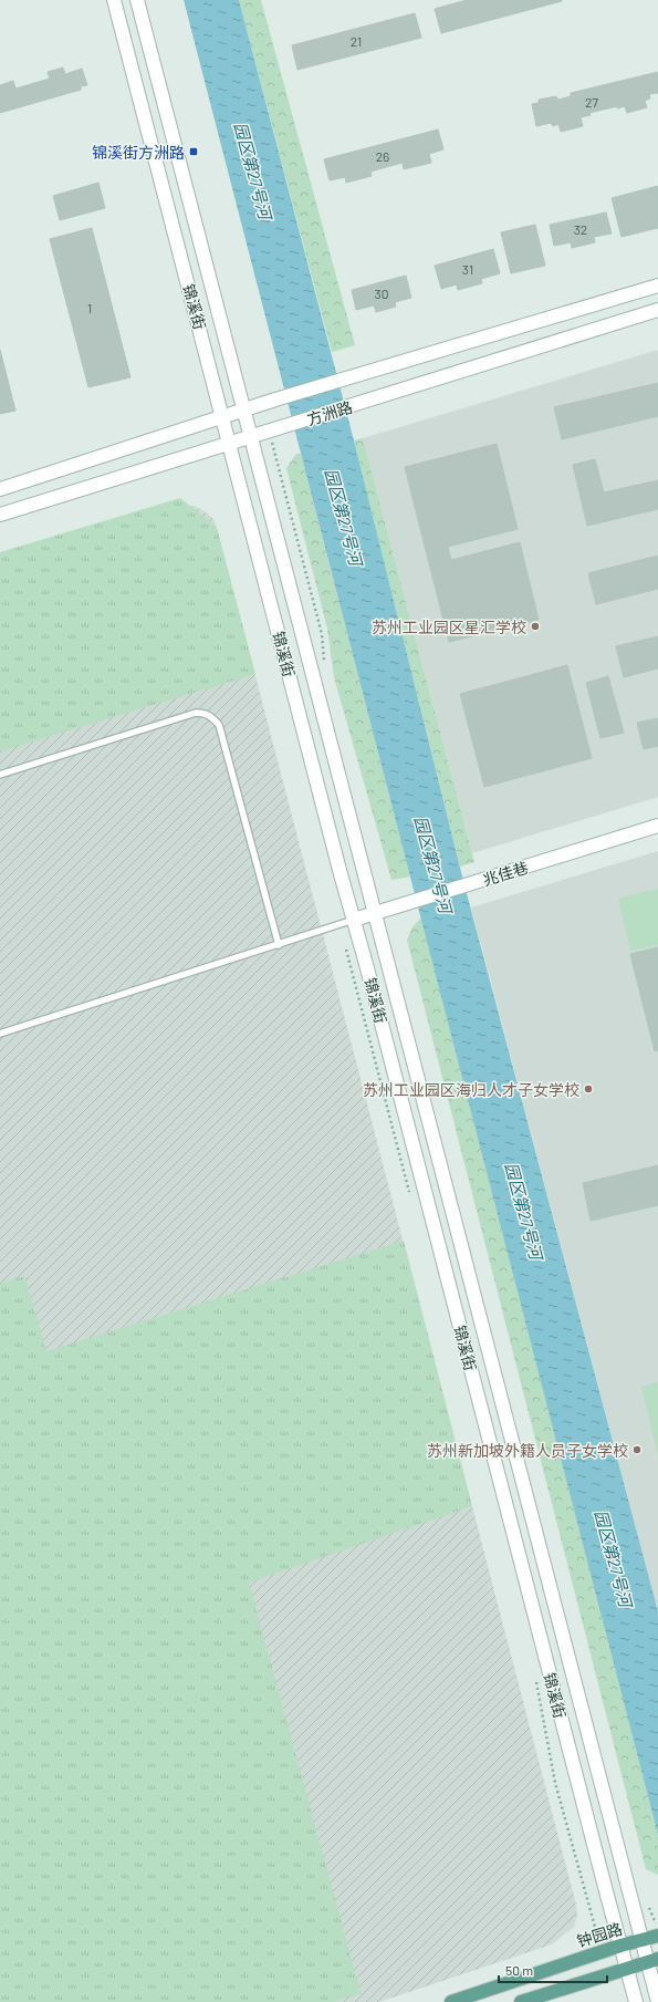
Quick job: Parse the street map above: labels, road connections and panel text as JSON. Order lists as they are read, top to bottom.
{
  "streets": {
    "main road": [
      "锦溪街",
      "方洲路",
      "兆佳巷",
      "钟园路"
    ]
  },
  "crossings": [
    ["锦溪街", "方洲路"],
    ["锦溪街", "兆佳巷"],
    ["锦溪街", "钟园路"]
  ],
  "water": ["园区第27号河"],
  "places": {
    "transit": ["锦溪街方洲路"],
    "other": ["苏州工业园区星汇学校", "苏州工业园区海归人才子女学校", "苏州新加坡外籍人员子女学校"]
  },
  "house_numbers": [
    "21",
    "27",
    "26",
    "32",
    "31",
    "30",
    "1"
  ],
  "scale_bar": "50 m"
}
